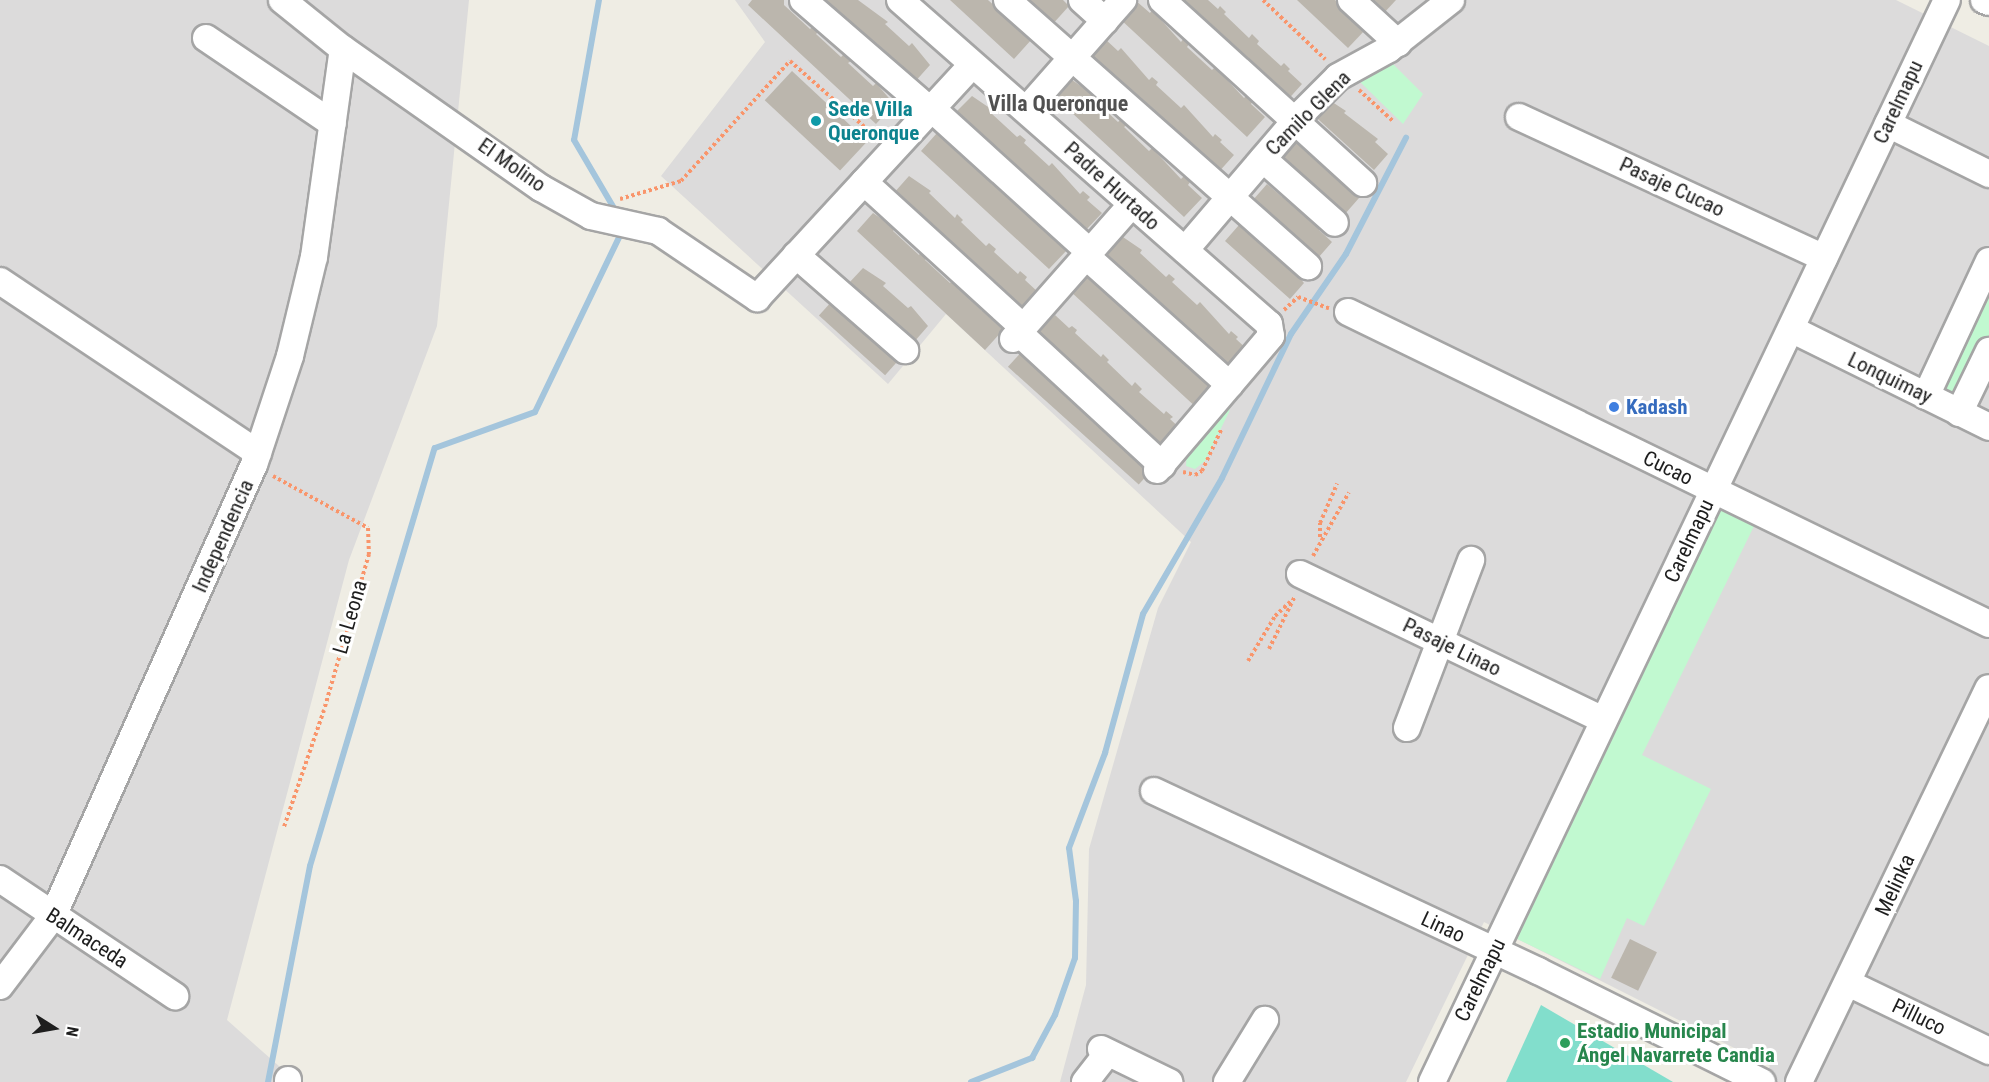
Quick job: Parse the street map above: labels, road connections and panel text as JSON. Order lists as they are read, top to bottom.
{
  "streets": {
    "street": [
      "Carelmapu",
      "Camilo Glena",
      "El Molino",
      "Padre Hurtado",
      "Pasaje Cucao",
      "Lonquimay",
      "Cucao",
      "Independencia",
      "Pasaje Linao",
      "Melinka",
      "Linao",
      "Balmaceda",
      "Pilluco"
    ],
    "path": ["La Leona"]
  },
  "crossings": [
    ["Carelmapu", "Pasaje Cucao"],
    ["Carelmapu", "Lonquimay"],
    ["Carelmapu", "Cucao"],
    ["Carelmapu", "Pasaje Linao"],
    ["Carelmapu", "Linao"],
    ["Camilo Glena", "Padre Hurtado"],
    ["El Molino", "Independencia"],
    ["Independencia", "La Leona"],
    ["Independencia", "Balmaceda"],
    ["Melinka", "Pilluco"]
  ],
  "districts": ["Villa Queronque"],
  "places": ["Sede Villa Queronque", "Kadash", "Estadio Municipal Ángel Navarrete Candia"],
  "north": "right"
}
